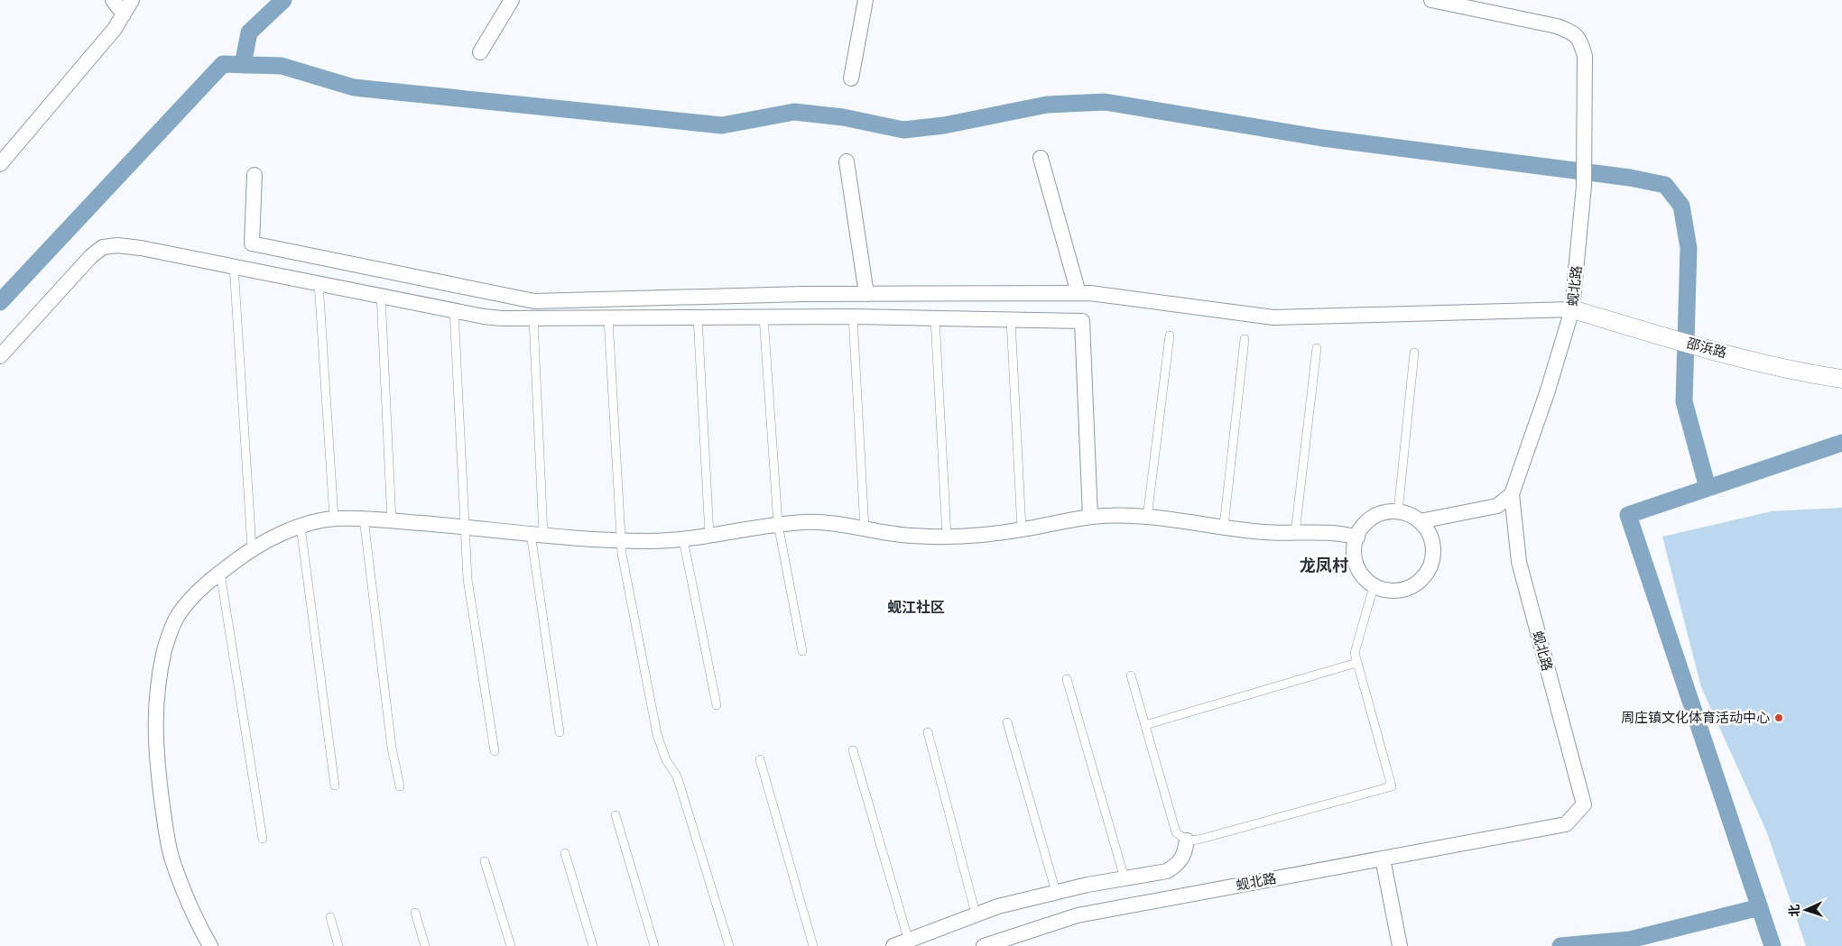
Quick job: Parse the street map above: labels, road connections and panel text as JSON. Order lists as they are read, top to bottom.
{
  "streets": {
    "street": ["蚬北路", "邵浜路"]
  },
  "crossings": [
    ["蚬北路", "邵浜路"]
  ],
  "districts": ["龙凤村", "蚬江社区"],
  "places": ["周庄镇文化体育活动中心"],
  "north": "left"
}
